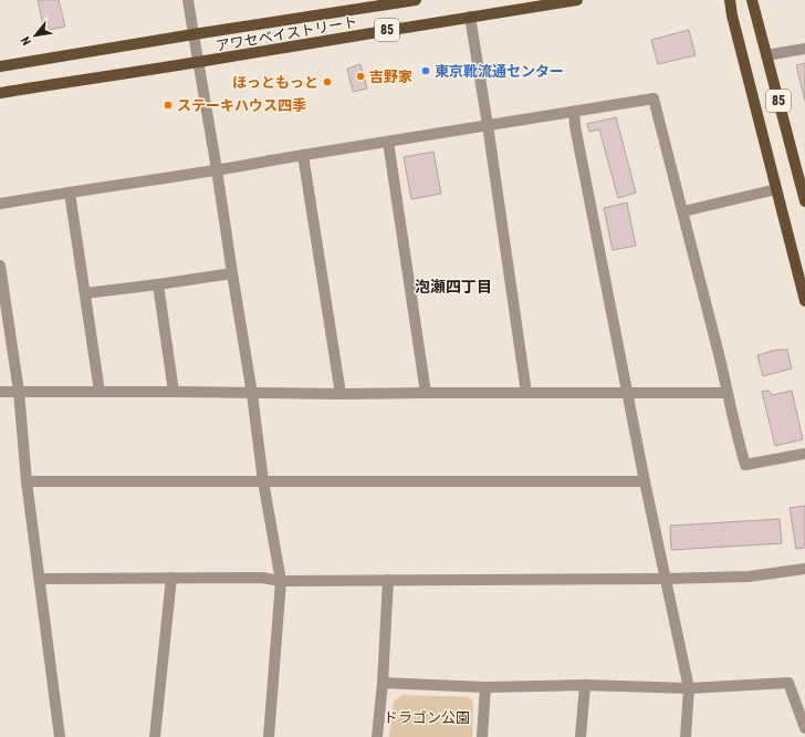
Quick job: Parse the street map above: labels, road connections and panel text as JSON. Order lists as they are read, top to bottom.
{
  "streets": {
    "main road": ["85", "アワセベイストリート"]
  },
  "districts": ["泡瀬四丁目"],
  "parks": ["ドラゴン公園"],
  "places": [
    "東京靴流通センター",
    "吉野家",
    "ほっともっと",
    "ステーキハウス四季"
  ],
  "north": "bottom left"
}
